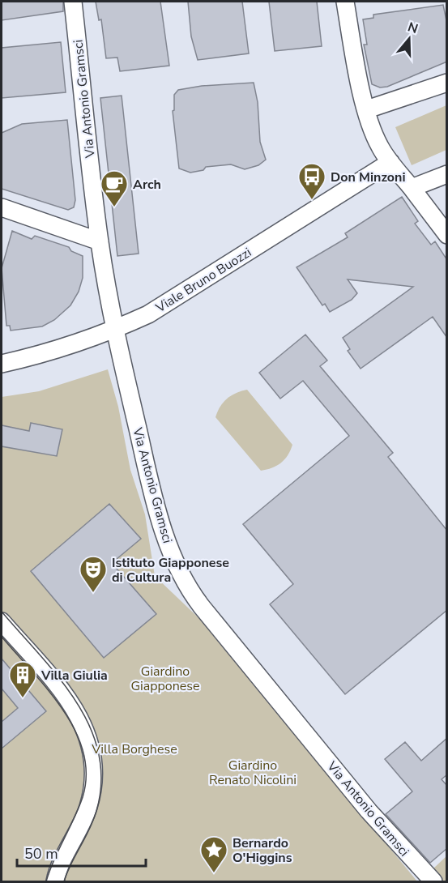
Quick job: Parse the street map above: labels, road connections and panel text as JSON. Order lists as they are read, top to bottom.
{
  "streets": {
    "street": ["Via Antonio Gramsci", "Viale Bruno Buozzi"]
  },
  "crossings": [
    ["Via Antonio Gramsci", "Viale Bruno Buozzi"]
  ],
  "parks": ["Giardino Giapponese", "Villa Borghese", "Giardino Renato Nicolini"],
  "places": {
    "bus stop": ["Don Minzoni"],
    "cafe": ["Arch"],
    "theatre": ["Istituto Giapponese di Cultura"],
    "building": ["Villa Giulia"],
    "place": ["Bernardo O'Higgins"]
  },
  "scale_bar": "50 m",
  "north": "top"
}
